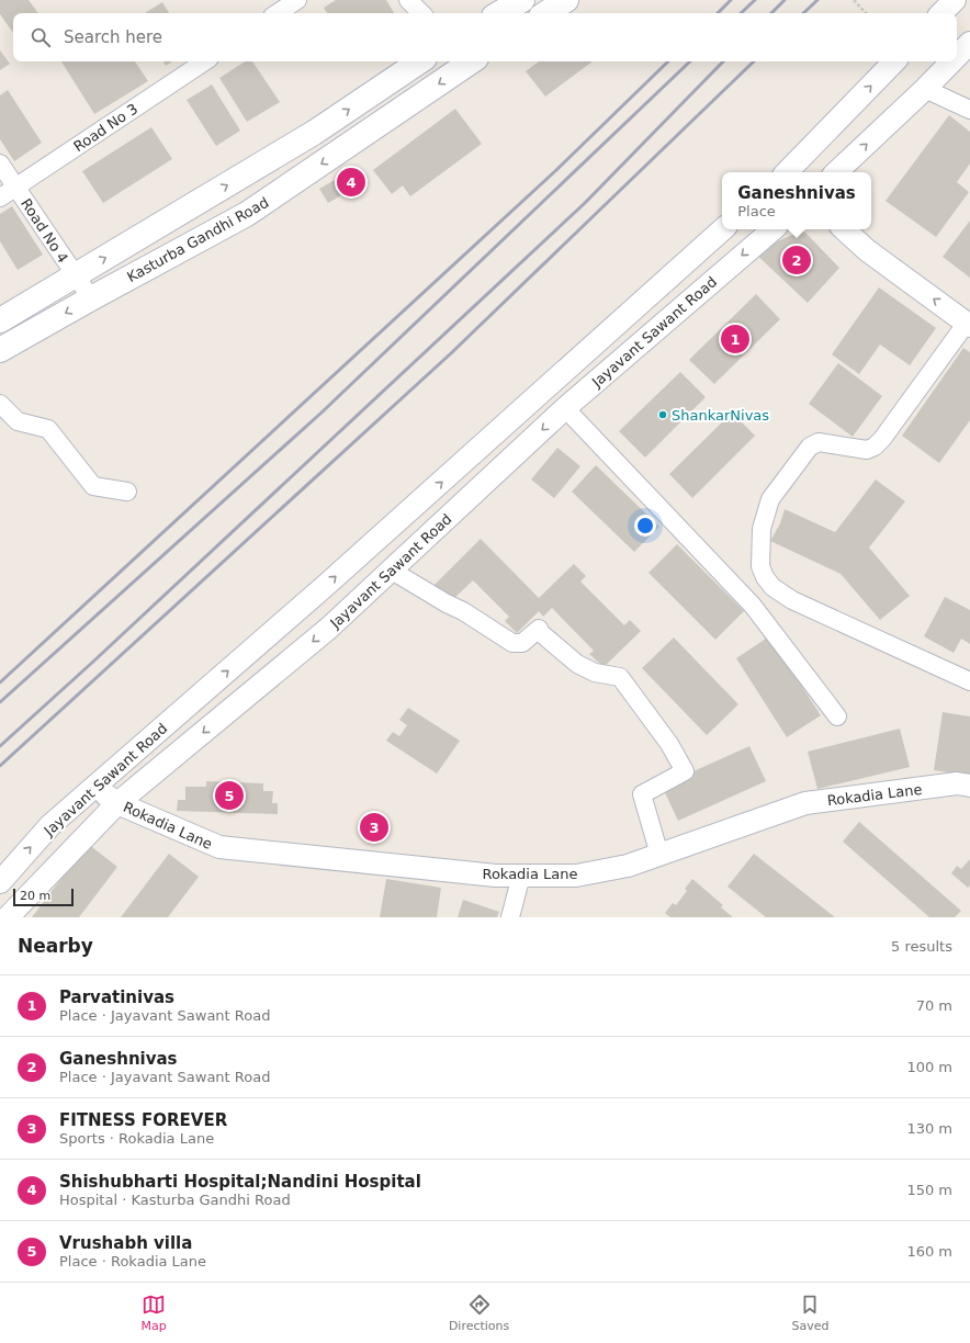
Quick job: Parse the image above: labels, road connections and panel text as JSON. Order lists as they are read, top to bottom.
{
  "streets": {
    "main road": ["Kasturba Gandhi Road"],
    "street": [
      "Road No 3",
      "Road No 4",
      "Jayavant Sawant Road",
      "Rokadia Lane"
    ]
  },
  "crossings": [
    ["Road No 3", "Road No 4"],
    ["Road No 4", "Kasturba Gandhi Road"],
    ["Jayavant Sawant Road", "Rokadia Lane"]
  ],
  "places": ["ShankarNivas"],
  "scale_bar": "20 m",
  "page": {
    "search": "Search here",
    "pins": [
      "4",
      "2",
      "1",
      "5",
      "3"
    ],
    "popup": ["Ganeshnivas", "Place"],
    "scale": "20 m",
    "heading": ["Nearby", "5 results"],
    "list": [
      {
        "mark": "1",
        "name": "Parvatinivas",
        "note": "Place · Jayavant Sawant Road",
        "value": "70 m"
      },
      {
        "mark": "2",
        "name": "Ganeshnivas",
        "note": "Place · Jayavant Sawant Road",
        "value": "100 m"
      },
      {
        "mark": "3",
        "name": "FITNESS FOREVER",
        "note": "Sports · Rokadia Lane",
        "value": "130 m"
      },
      {
        "mark": "4",
        "name": "Shishubharti Hospital;Nandini Hospital",
        "note": "Hospital · Kasturba Gandhi Road",
        "value": "150 m"
      },
      {
        "mark": "5",
        "name": "Vrushabh villa",
        "note": "Place · Rokadia Lane",
        "value": "160 m"
      }
    ],
    "nav": ["Map", "Directions", "Saved"]
  }
}
